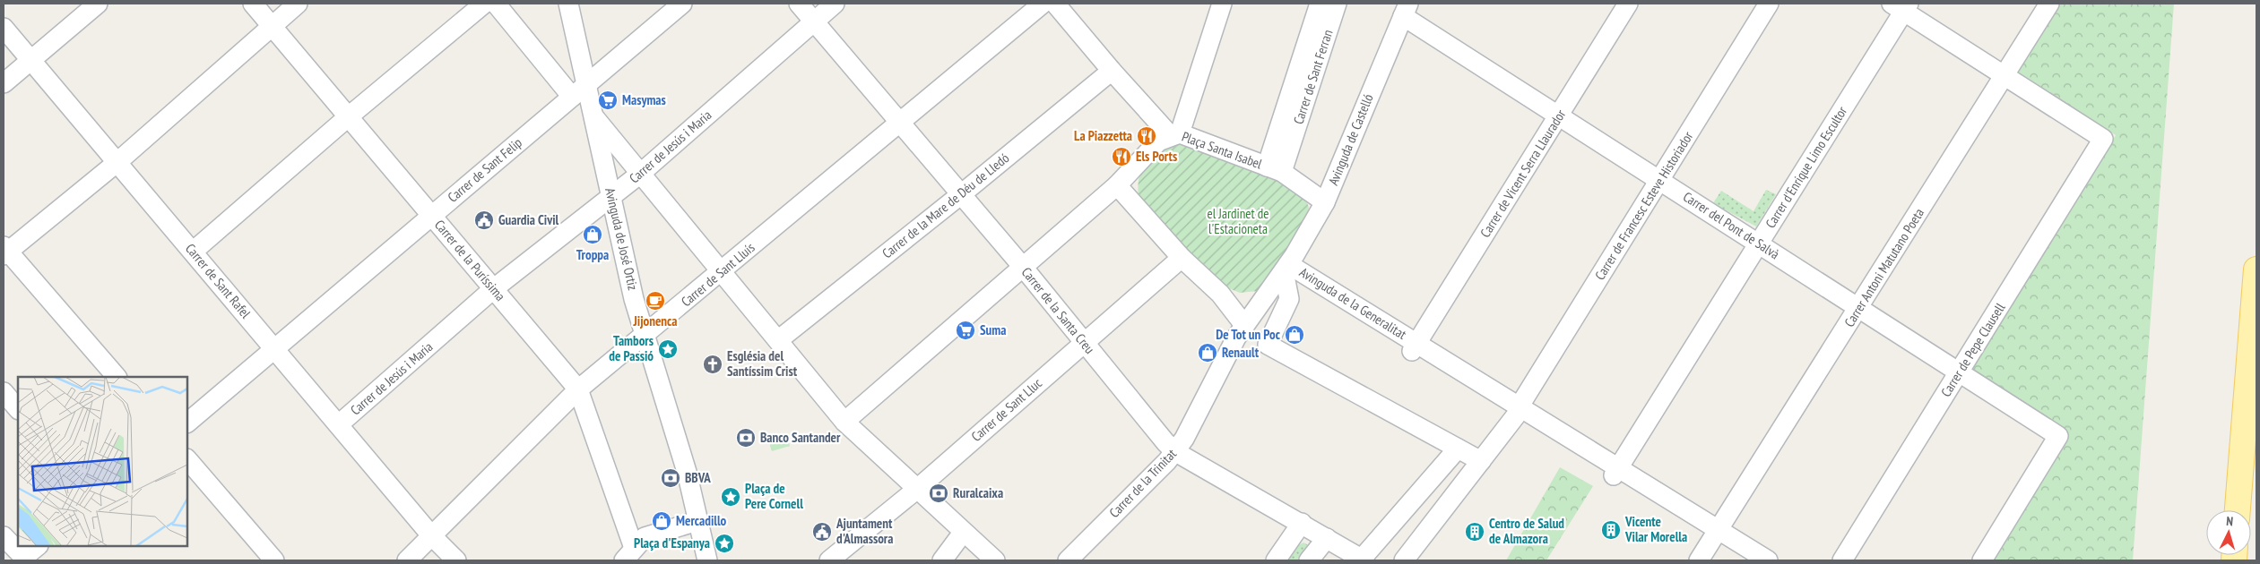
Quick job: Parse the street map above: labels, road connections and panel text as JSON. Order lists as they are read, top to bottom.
{
  "streets": {
    "street": [
      "Carrer de Sant Ferran",
      "Avinguda de Castelló",
      "Carrer de Jesús i Maria",
      "Plaça Santa Isabel",
      "Carrer d'Enrique Limo Escultor",
      "Carrer de Sant Felip",
      "Carrer de Vicent Serra Llaurador",
      "Carrer de la Mare de Déu de Lledó",
      "Carrer de Francesc Esteve Historiador",
      "Carrer del Pont de Salvà",
      "Avinguda de José Ortiz",
      "Carrer de la Puríssima",
      "Carrer Antoni Matutano Poeta",
      "Carrer de Sant Lluís",
      "Carrer de Sant Rafel",
      "Avinguda de la Generalitat",
      "Carrer de la Santa Creu",
      "Carrer de Pepe Clausell",
      "Carrer de Sant Lluc",
      "Carrer de la Trinitat"
    ]
  },
  "crossings": [
    ["Carrer de Sant Ferran", "Plaça Santa Isabel"],
    ["Avinguda de Castelló", "Plaça Santa Isabel"],
    ["Avinguda de Castelló", "Carrer del Pont de Salvà"],
    ["Avinguda de Castelló", "Avinguda de la Generalitat"],
    ["Avinguda de Castelló", "Carrer de la Trinitat"],
    ["Carrer de Jesús i Maria", "Avinguda de José Ortiz"],
    ["Carrer de Jesús i Maria", "Carrer de la Puríssima"],
    ["Carrer de Jesús i Maria", "Carrer de Sant Rafel"],
    ["Carrer de Jesús i Maria", "Carrer de la Santa Creu"],
    ["Plaça Santa Isabel", "Carrer de la Santa Creu"],
    ["Carrer d'Enrique Limo Escultor", "Carrer del Pont de Salvà"],
    ["Carrer d'Enrique Limo Escultor", "Avinguda de la Generalitat"],
    ["Carrer de Sant Felip", "Avinguda de José Ortiz"],
    ["Carrer de Sant Felip", "Carrer de la Puríssima"],
    ["Carrer de Sant Felip", "Carrer de Sant Rafel"],
    ["Carrer de Vicent Serra Llaurador", "Carrer del Pont de Salvà"],
    ["Carrer de Vicent Serra Llaurador", "Avinguda de la Generalitat"],
    ["Carrer de la Mare de Déu de Lledó", "Carrer de la Santa Creu"],
    ["Carrer de Francesc Esteve Historiador", "Carrer del Pont de Salvà"],
    ["Carrer de Francesc Esteve Historiador", "Avinguda de la Generalitat"],
    ["Carrer del Pont de Salvà", "Carrer Antoni Matutano Poeta"],
    ["Carrer del Pont de Salvà", "Carrer de Pepe Clausell"],
    ["Avinguda de José Ortiz", "Carrer de Sant Lluís"],
    ["Carrer de la Puríssima", "Carrer de Sant Lluís"],
    ["Carrer Antoni Matutano Poeta", "Avinguda de la Generalitat"],
    ["Carrer Antoni Matutano Poeta", "Carrer de Pepe Clausell"],
    ["Carrer de Sant Lluís", "Carrer de Sant Rafel"],
    ["Carrer de Sant Lluís", "Carrer de la Santa Creu"],
    ["Carrer de la Santa Creu", "Carrer de Sant Lluc"],
    ["Carrer de la Santa Creu", "Carrer de la Trinitat"]
  ],
  "parks": ["el Jardinet de l'Estacioneta"],
  "places": {
    "supermarket": ["Masymas", "Suma"],
    "restaurant": ["La Piazzetta", "Els Ports"],
    "public building": ["Guardia Civil", "Ajuntament d'Almassora"],
    "shop": [
      "Troppa",
      "De Tot un Poc",
      "Renault",
      "Mercadillo"
    ],
    "cafe": ["Jijonenca"],
    "place": ["Tambors de Passió", "Plaça de Pere Cornell", "Plaça d'Espanya"],
    "church": ["Església del Santíssim Crist"],
    "bank": ["Banco Santander", "BBVA", "Ruralcaixa"],
    "building": ["Vicente Vilar Morella", "Centro de Salud de Almazora"]
  },
  "north": "top"
}
